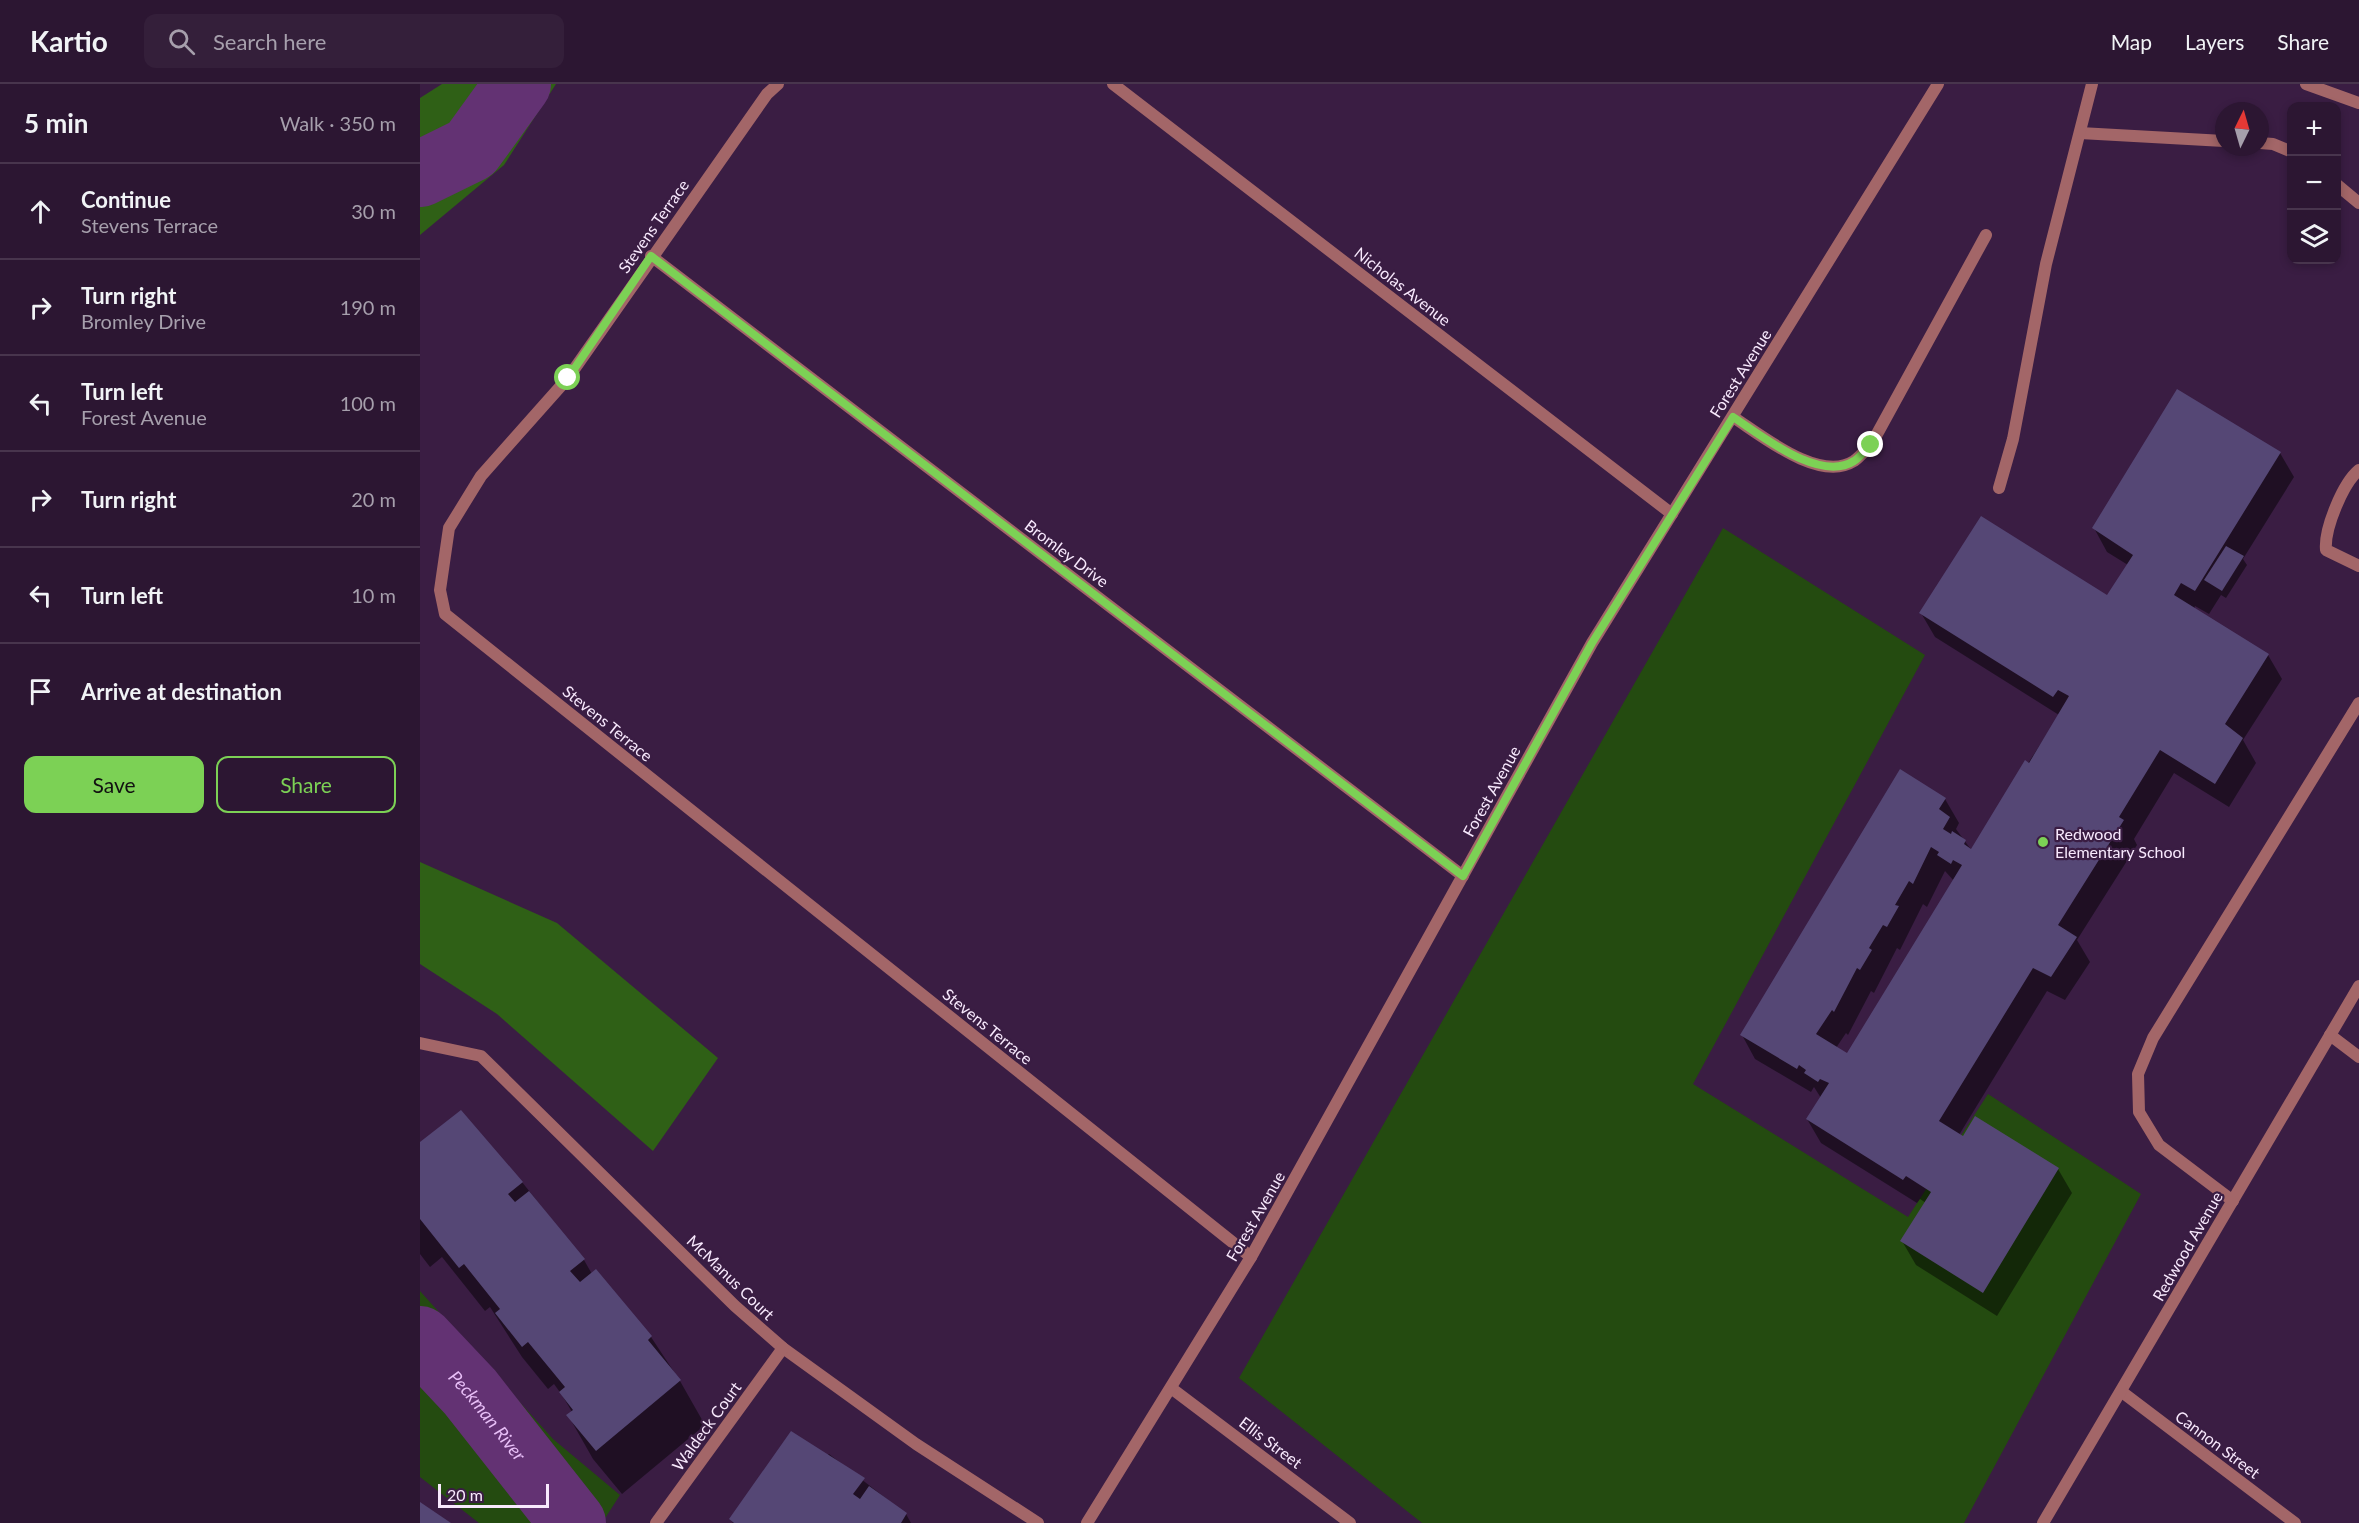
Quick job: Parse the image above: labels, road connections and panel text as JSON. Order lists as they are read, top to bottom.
{
  "streets": {
    "street": [
      "Stevens Terrace",
      "Nicholas Avenue",
      "Forest Avenue",
      "Bromley Drive",
      "Redwood Avenue",
      "McManus Court",
      "Waldeck Court",
      "Ellis Street",
      "Cannon Street"
    ]
  },
  "crossings": [
    ["Stevens Terrace", "Forest Avenue"],
    ["Stevens Terrace", "Bromley Drive"],
    ["Nicholas Avenue", "Forest Avenue"],
    ["Forest Avenue", "Bromley Drive"],
    ["Forest Avenue", "Ellis Street"],
    ["Redwood Avenue", "Cannon Street"],
    ["McManus Court", "Waldeck Court"]
  ],
  "water": ["Peckman River"],
  "places": ["Redwood Elementary School"],
  "scale_bar": "20 m",
  "north": "top",
  "page": {
    "header": "Kartio",
    "search": "Search here",
    "nav": ["Map", "Layers", "Share"],
    "heading": ["5 min", "Walk · 350 m"],
    "map_buttons": ["+", "−"],
    "list": [
      ["Continue", "Stevens Terrace", "30 m"],
      ["Turn right", "Bromley Drive", "190 m"],
      ["Turn left", "Forest Avenue", "100 m"],
      ["Turn right", "20 m"],
      ["Turn left", "10 m"],
      "Arrive at destination"
    ],
    "buttons": ["Save", "Share"],
    "scale": "20 m"
  }
}
